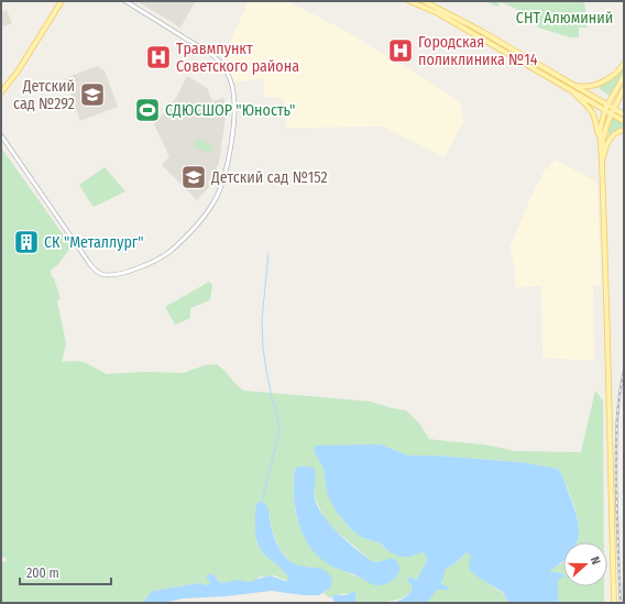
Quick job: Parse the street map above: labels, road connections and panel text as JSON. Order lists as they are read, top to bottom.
{
  "parks": ["СНТ Алюминий"],
  "places": {
    "hospital": ["Городская поликлиника №14", "Травмпункт Советского района"],
    "school or university": ["Детский сад №292", "Детский сад №152"],
    "sports": ["СДЮСШОР \"Юность\""],
    "building": ["СК \"Металлург\""]
  },
  "scale_bar": "200 m",
  "north": "right"
}
